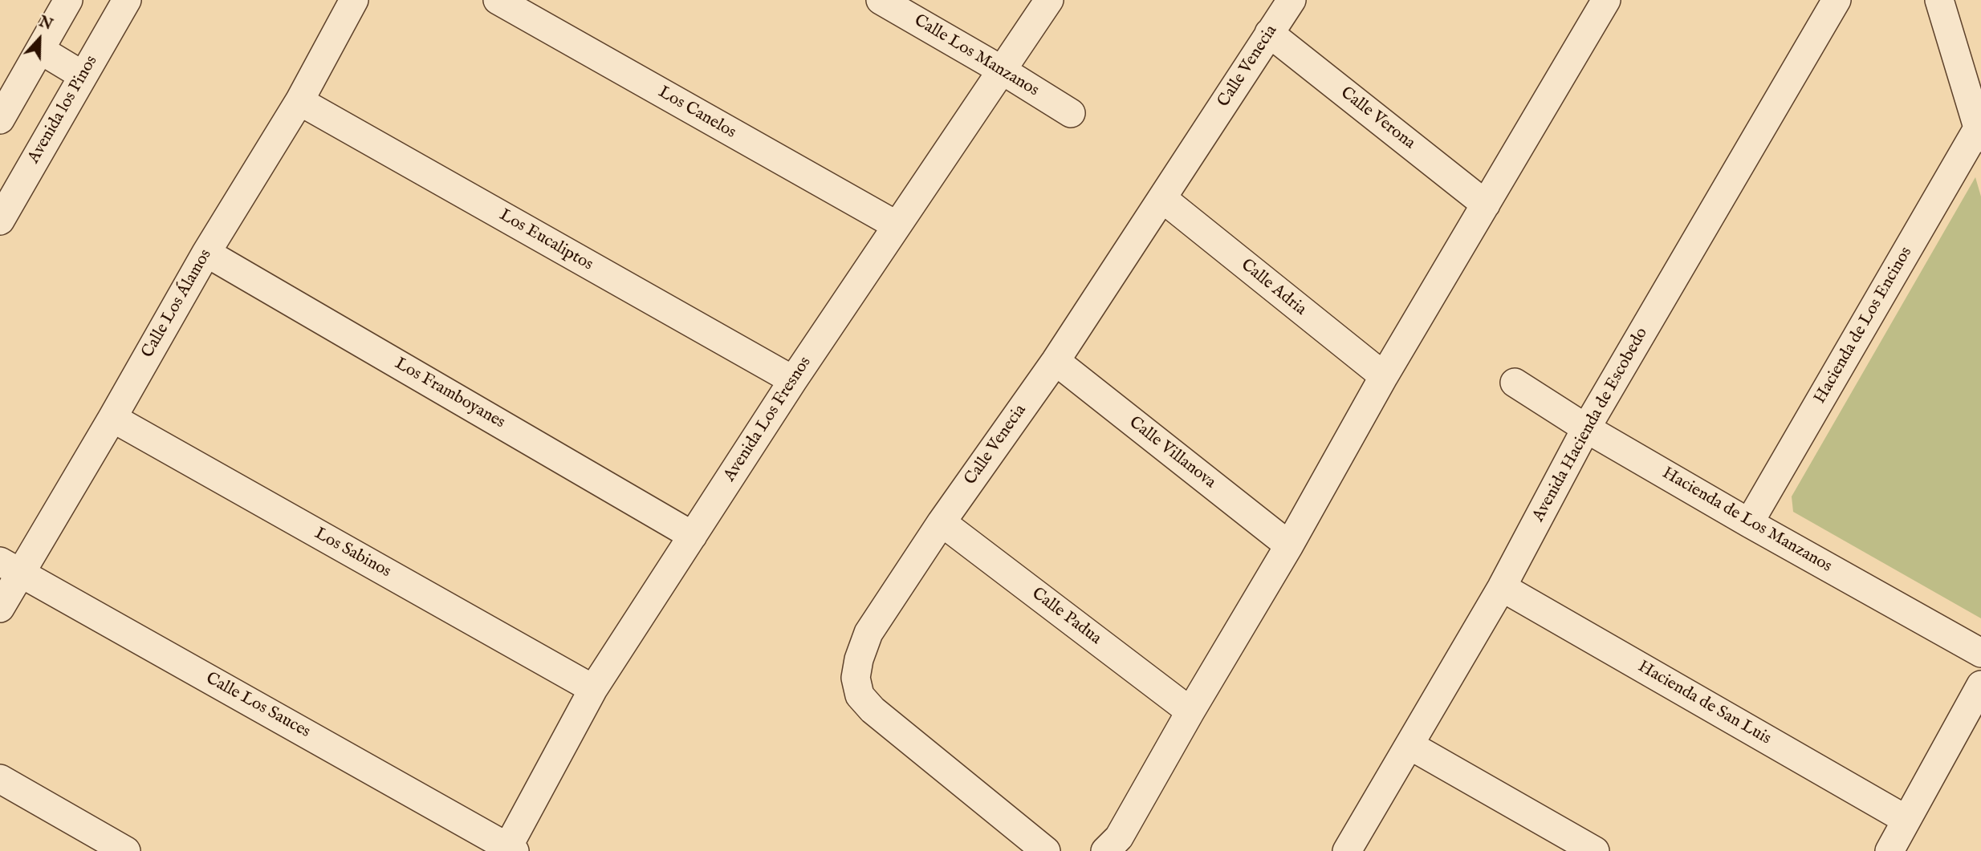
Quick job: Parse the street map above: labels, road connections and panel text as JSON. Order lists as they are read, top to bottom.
{
  "streets": {
    "street": [
      "Calle Los Manzanos",
      "Calle Venecia",
      "Avenida los Pinos",
      "Los Canelos",
      "Calle Verona",
      "Los Eucaliptos",
      "Calle Adria",
      "Calle Los Álamos",
      "Hacienda de Los Encinos",
      "Los Framboyanes",
      "Avenida Los Fresnos",
      "Avenida Hacienda de Escobedo",
      "Calle Villanova",
      "Hacienda de Los Manzanos",
      "Los Sabinos",
      "Calle Padua",
      "Hacienda de San Luis",
      "Calle Los Sauces"
    ]
  },
  "crossings": [
    ["Calle Los Manzanos", "Avenida Los Fresnos"],
    ["Calle Venecia", "Calle Verona"],
    ["Calle Venecia", "Calle Adria"],
    ["Calle Venecia", "Calle Villanova"],
    ["Calle Venecia", "Calle Padua"],
    ["Los Canelos", "Avenida Los Fresnos"],
    ["Los Eucaliptos", "Calle Los Álamos"],
    ["Los Eucaliptos", "Avenida Los Fresnos"],
    ["Calle Los Álamos", "Los Framboyanes"],
    ["Calle Los Álamos", "Los Sabinos"],
    ["Calle Los Álamos", "Calle Los Sauces"],
    ["Hacienda de Los Encinos", "Hacienda de Los Manzanos"],
    ["Los Framboyanes", "Avenida Los Fresnos"],
    ["Avenida Los Fresnos", "Los Sabinos"],
    ["Avenida Los Fresnos", "Calle Los Sauces"],
    ["Avenida Hacienda de Escobedo", "Hacienda de Los Manzanos"],
    ["Avenida Hacienda de Escobedo", "Hacienda de San Luis"]
  ],
  "north": "top"
}
